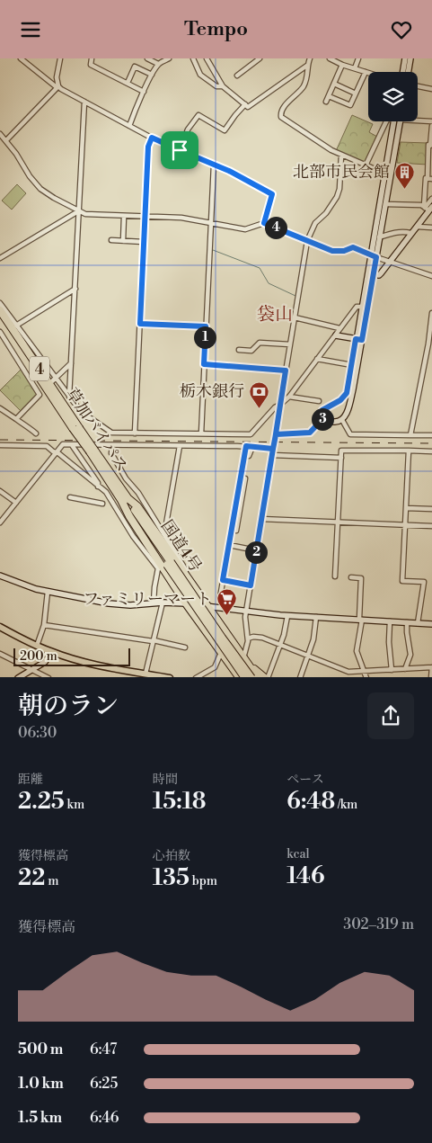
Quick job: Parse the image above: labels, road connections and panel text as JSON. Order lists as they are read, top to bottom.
{
  "streets": {
    "highway": ["4", "草加バイパス", "国道4号"]
  },
  "crossings": [
    ["4", "草加バイパス"],
    ["4", "国道4号"],
    ["草加バイパス", "国道4号"]
  ],
  "districts": ["袋山"],
  "places": {
    "building": ["北部市民会館"],
    "bank": ["栃木銀行"],
    "supermarket": ["ファミリーマート"]
  },
  "scale_bar": "200 m",
  "page": {
    "header": "Tempo",
    "pins": [
      "4",
      "1",
      "3",
      "2"
    ],
    "scale": "200 m",
    "heading": ["朝のラン", "06:30"],
    "stats": [
      ["距離", "2.25 km"],
      ["時間", "15:18"],
      ["ペース", "6:48 /km"],
      ["獲得標高", "22 m"],
      ["心拍数", "135 bpm"],
      ["kcal", "146"]
    ],
    "chart": ["獲得標高", "302–319 m"],
    "list": [
      {
        "name": "500 m",
        "note": "6:47"
      },
      {
        "name": "1.0 km",
        "note": "6:25"
      },
      {
        "name": "1.5 km",
        "note": "6:46"
      }
    ]
  }
}
